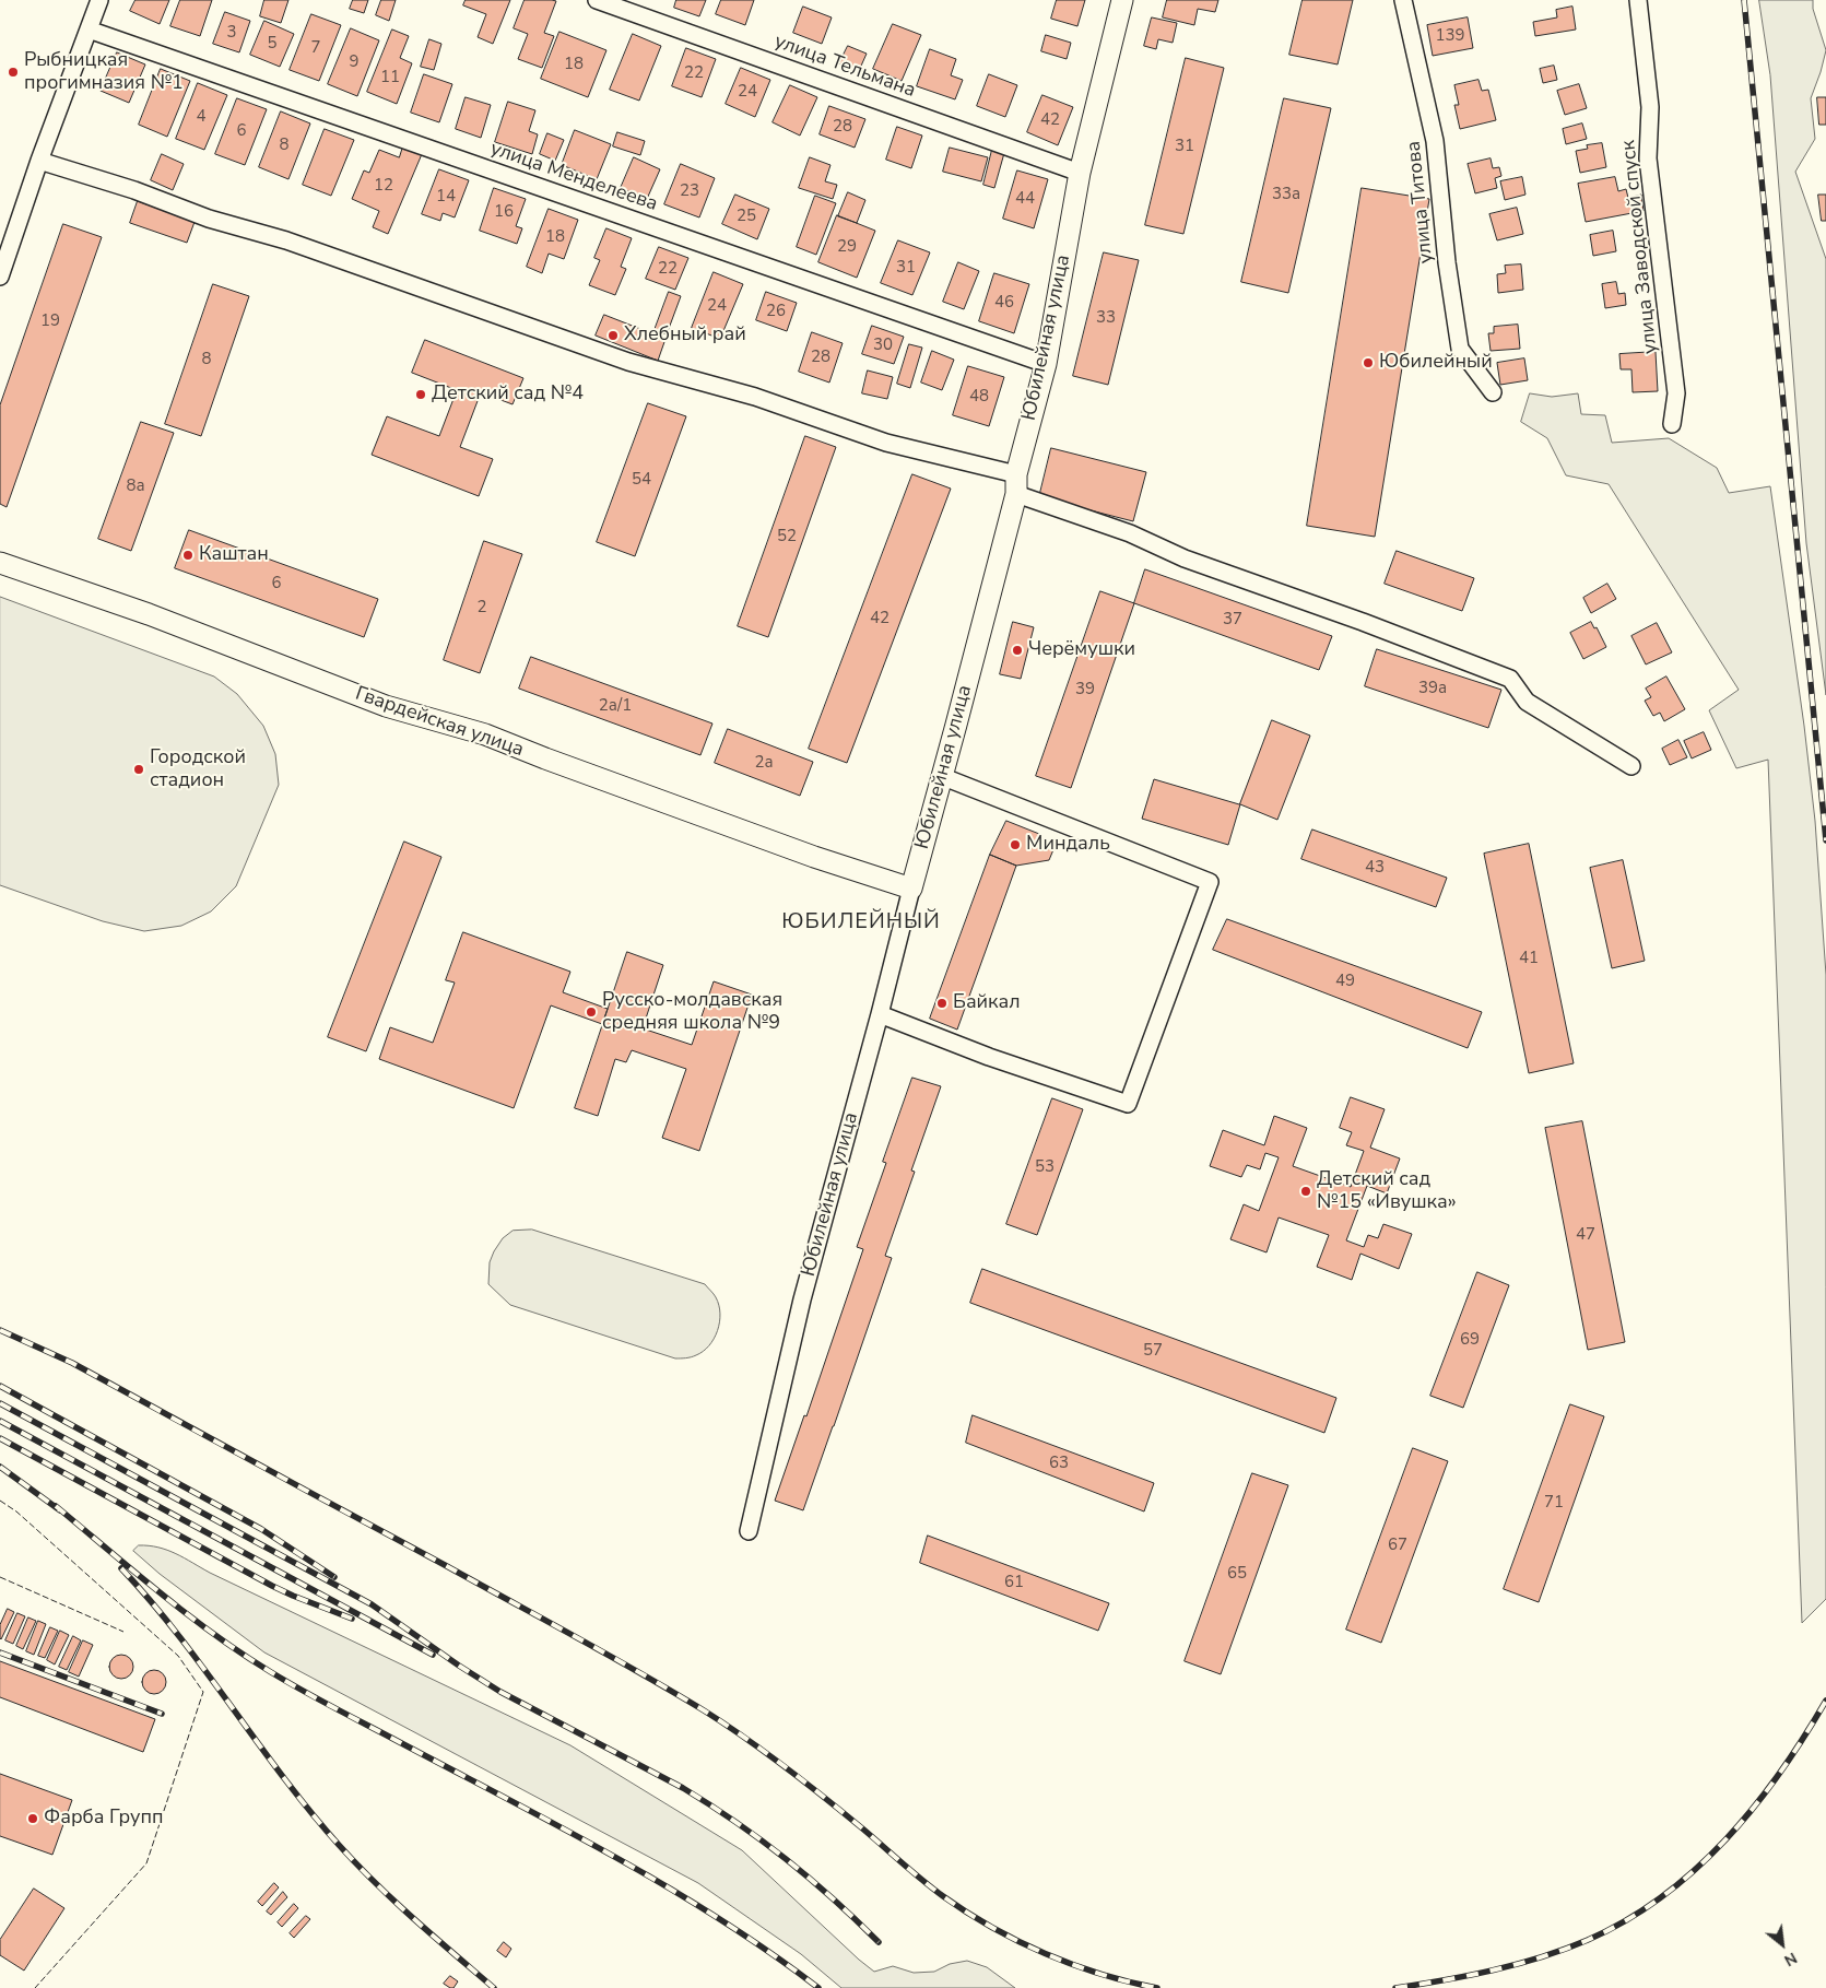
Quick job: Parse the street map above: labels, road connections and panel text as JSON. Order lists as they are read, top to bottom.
{
  "streets": {
    "street": [
      "улица Тельмана",
      "улица Менделеева",
      "улица Титова",
      "улица Заводской спуск",
      "Юбилейная улица",
      "Гвардейская улица"
    ]
  },
  "crossings": [
    ["улица Тельмана", "Юбилейная улица"],
    ["улица Менделеева", "Юбилейная улица"],
    ["Юбилейная улица", "Гвардейская улица"]
  ],
  "districts": ["ЮБИЛЕЙНЫЙ"],
  "places": [
    "Рыбницкая прогимназия №1",
    "Хлебный рай",
    "Юбилейный",
    "Детский сад №4",
    "Каштан",
    "Черёмушки",
    "Городской стадион",
    "Миндаль",
    "Байкал",
    "Русско-молдавская средняя школа №9",
    "Детский сад №15 «Ивушка»",
    "Фарба Групп"
  ],
  "house_numbers": [
    "3",
    "139",
    "5",
    "7",
    "9",
    "18",
    "22",
    "11",
    "24",
    "4",
    "42",
    "28",
    "6",
    "8",
    "31",
    "12",
    "23",
    "33а",
    "14",
    "44",
    "16",
    "25",
    "18",
    "29",
    "31",
    "22",
    "46",
    "24",
    "26",
    "33",
    "19",
    "30",
    "28",
    "8",
    "48",
    "54",
    "8а",
    "52",
    "6",
    "2",
    "42",
    "37",
    "39а",
    "39",
    "2а/1",
    "2а",
    "43",
    "41",
    "49",
    "53",
    "47",
    "69",
    "57",
    "63",
    "71",
    "67",
    "65",
    "61"
  ],
  "north": "bottom right"
}
